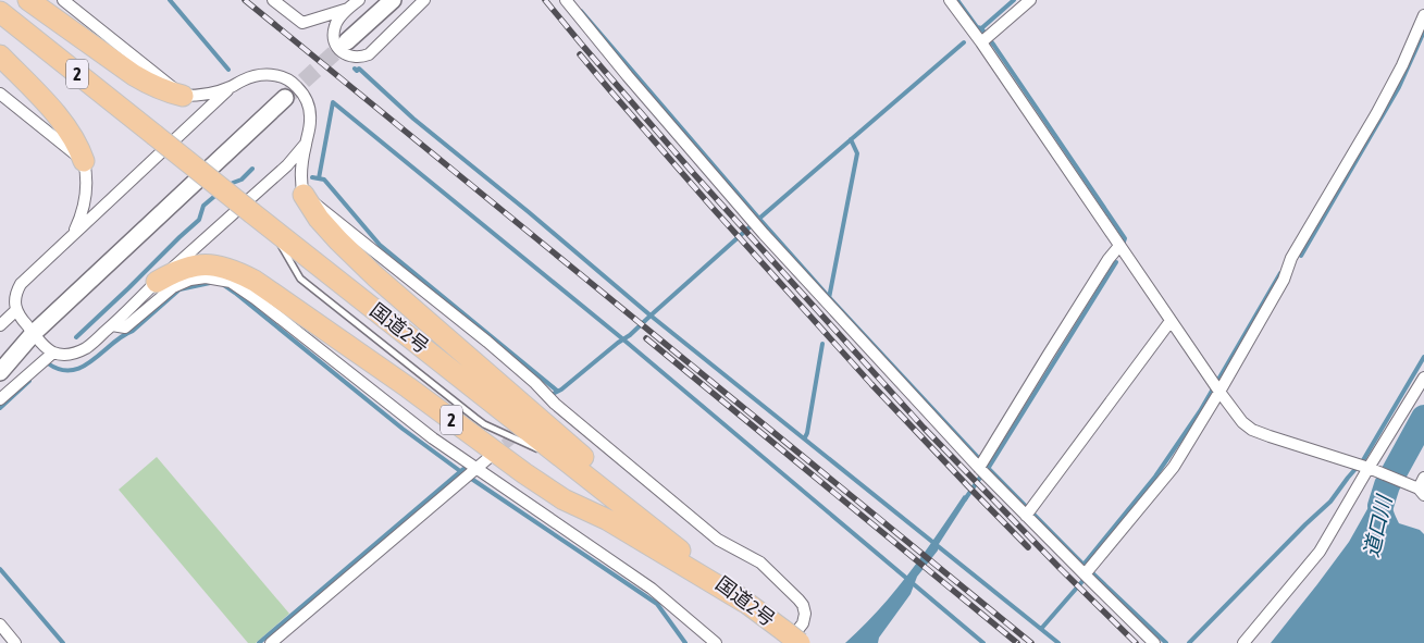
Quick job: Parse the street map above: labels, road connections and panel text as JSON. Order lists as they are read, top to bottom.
{
  "streets": {
    "highway": ["2", "国道2号"]
  },
  "crossings": [
    ["2", "国道2号"]
  ],
  "water": ["道口川"]
}
